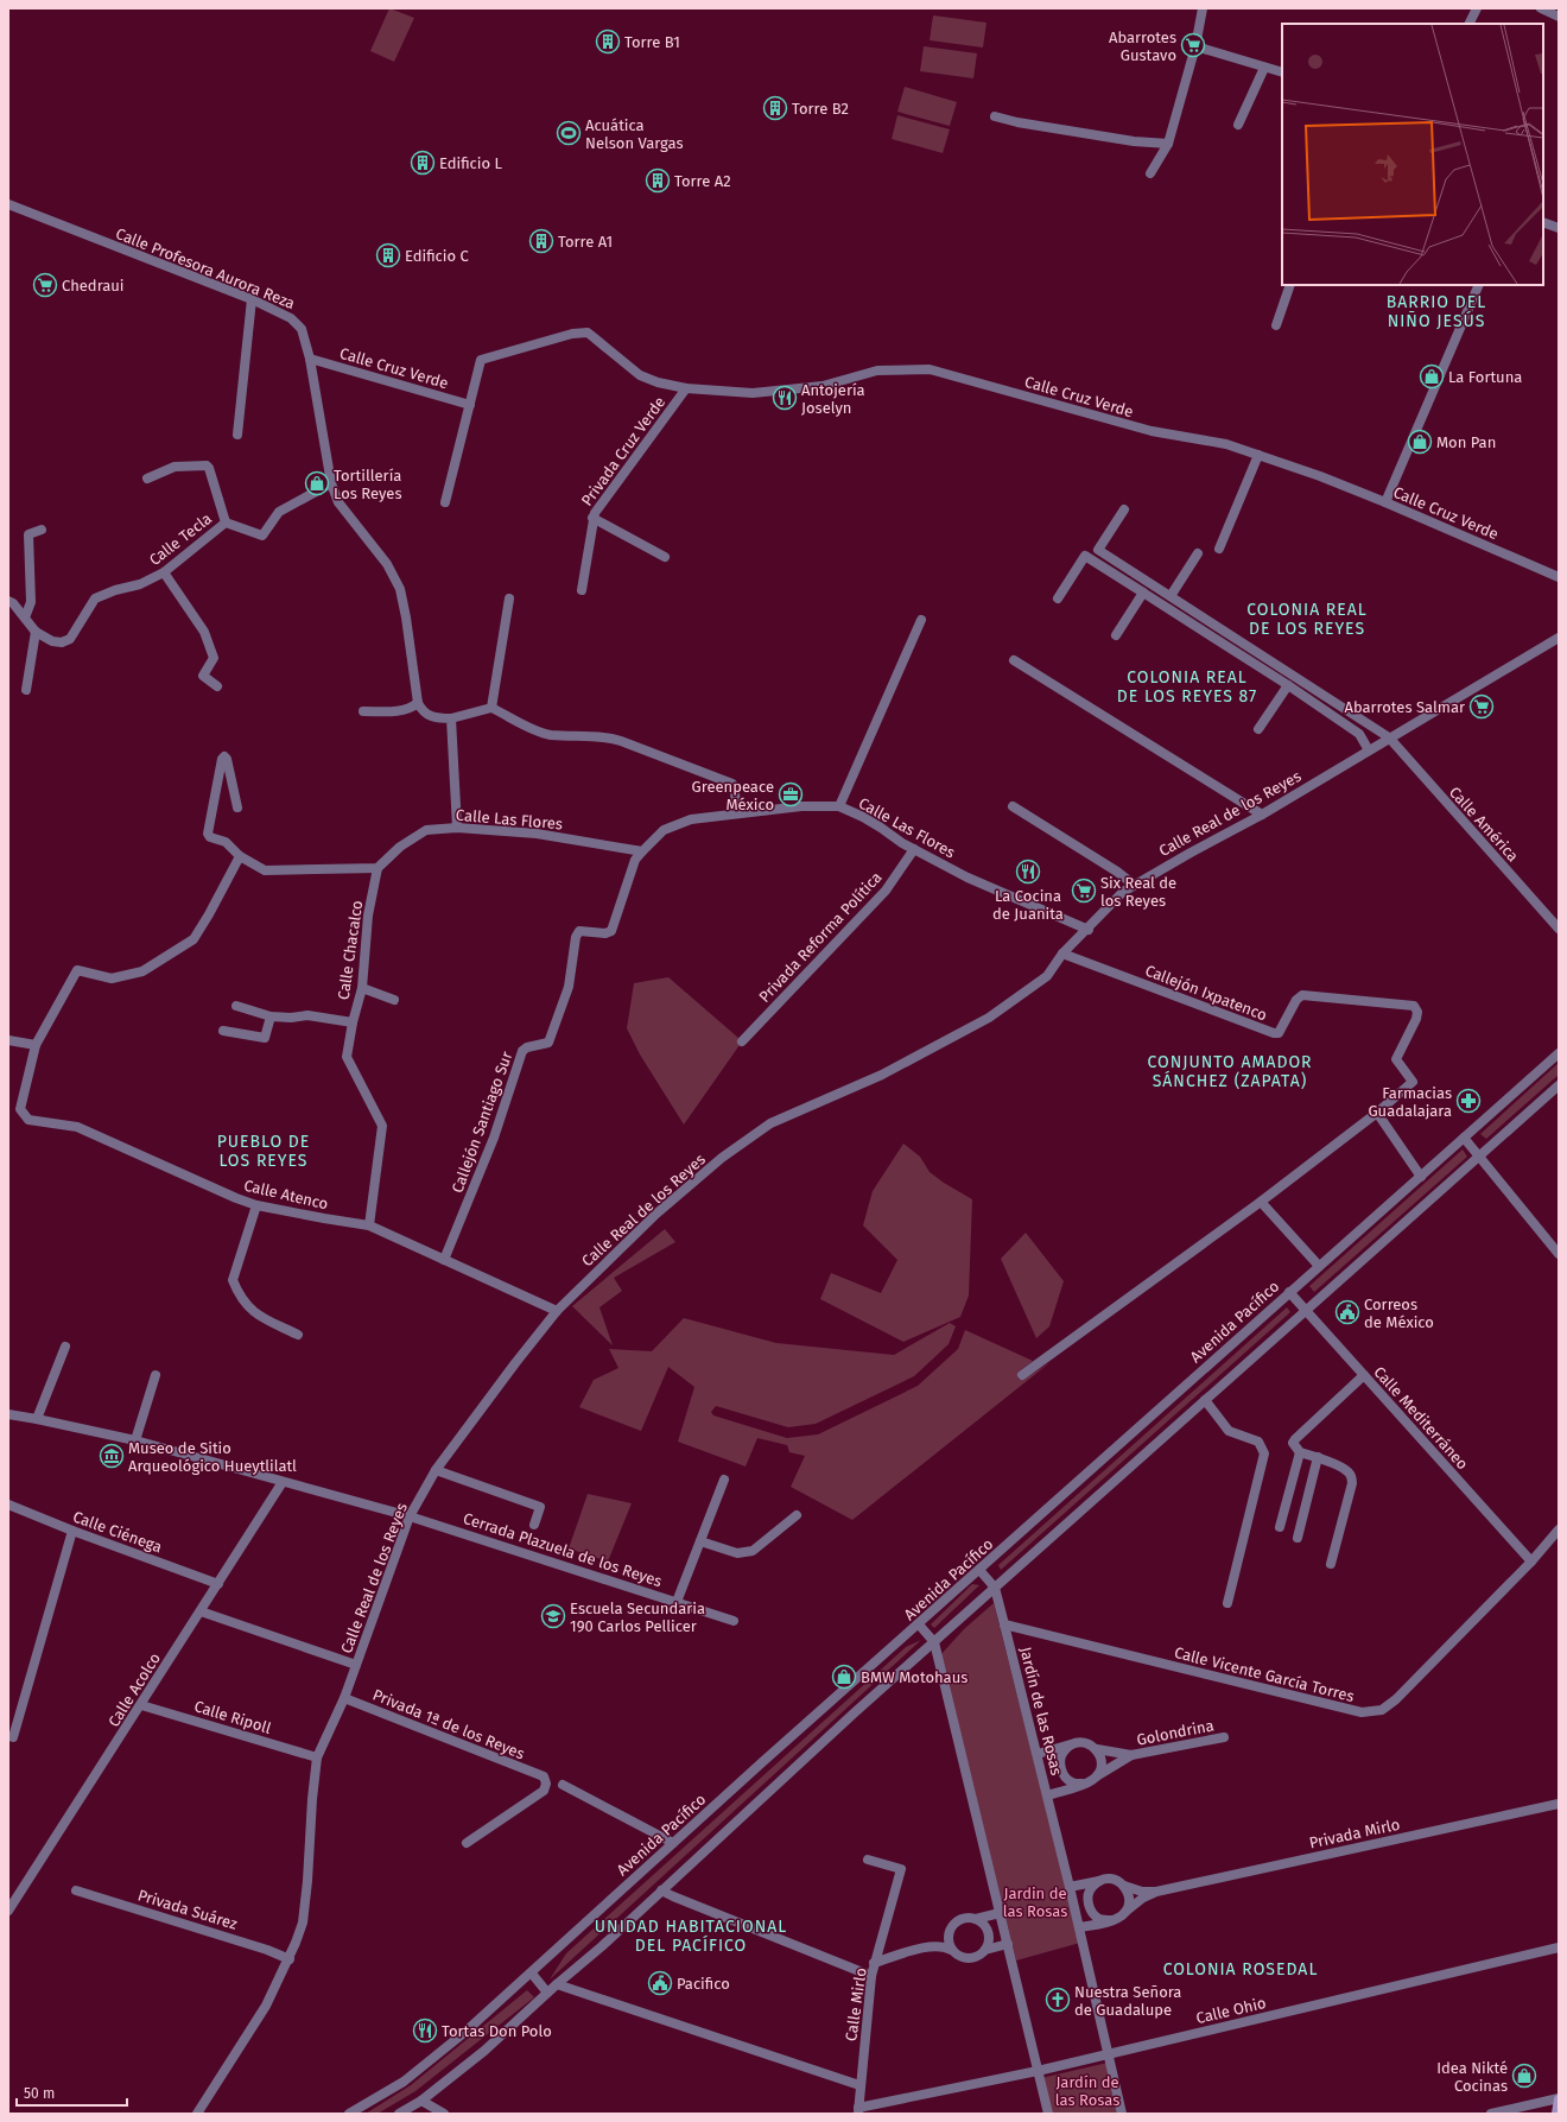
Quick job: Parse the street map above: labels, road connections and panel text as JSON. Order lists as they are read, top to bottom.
{
  "streets": {
    "street": [
      "Calle Profesora Aurora Reza",
      "Calle Cruz Verde",
      "Privada Cruz Verde",
      "Calle Tecla",
      "Calle Real de los Reyes",
      "Calle Las Flores",
      "Calle América",
      "Privada Reforma Política",
      "Calle Chacalco",
      "Callejón Ixpatenco",
      "Callejón Santiago Sur",
      "Calle Atenco",
      "Avenida Pacífico",
      "Calle Mediterráneo",
      "Calle Ciénega",
      "Cerrada Plazuela de los Reyes",
      "Calle Vicente García Torres",
      "Calle Acolco",
      "Jardín de las Rosas",
      "Calle Ripoll",
      "Privada 1ª de los Reyes",
      "Golondrina",
      "Privada Mirlo",
      "Privada Suárez",
      "Calle Mirlo",
      "Calle Ohio"
    ]
  },
  "crossings": [
    ["Calle Profesora Aurora Reza", "Calle Cruz Verde"],
    ["Calle Profesora Aurora Reza", "Calle Tecla"],
    ["Calle Cruz Verde", "Privada Cruz Verde"],
    ["Calle Real de los Reyes", "Calle Las Flores"],
    ["Calle Real de los Reyes", "Calle América"],
    ["Calle Real de los Reyes", "Callejón Ixpatenco"],
    ["Calle Real de los Reyes", "Calle Atenco"],
    ["Calle Real de los Reyes", "Cerrada Plazuela de los Reyes"],
    ["Calle Real de los Reyes", "Calle Ripoll"],
    ["Calle Real de los Reyes", "Privada 1ª de los Reyes"],
    ["Calle Real de los Reyes", "Privada Suárez"],
    ["Calle Las Flores", "Privada Reforma Política"],
    ["Calle Las Flores", "Calle Chacalco"],
    ["Calle Las Flores", "Callejón Santiago Sur"],
    ["Calle Chacalco", "Calle Atenco"],
    ["Callejón Santiago Sur", "Calle Atenco"],
    ["Avenida Pacífico", "Calle Mediterráneo"],
    ["Avenida Pacífico", "Jardín de las Rosas"],
    ["Calle Mediterráneo", "Calle Vicente García Torres"],
    ["Calle Ciénega", "Calle Acolco"],
    ["Cerrada Plazuela de los Reyes", "Calle Acolco"],
    ["Calle Vicente García Torres", "Jardín de las Rosas"],
    ["Calle Acolco", "Calle Ripoll"],
    ["Jardín de las Rosas", "Calle Ohio"],
    ["Calle Mirlo", "Calle Ohio"]
  ],
  "districts": [
    "BARRIO DEL NIÑO JESÚS",
    "COLONIA REAL DE LOS REYES",
    "COLONIA REAL DE LOS REYES 87",
    "CONJUNTO AMADOR SÁNCHEZ (ZAPATA)",
    "PUEBLO DE LOS REYES",
    "UNIDAD HABITACIONAL DEL PACÍFICO",
    "COLONIA ROSEDAL"
  ],
  "parks": ["Jardin de las Rosas", "Jardín de las Rosas"],
  "places": {
    "building": [
      "Torre B1",
      "Torre B2",
      "Edificio L",
      "Torre A2",
      "Torre A1",
      "Edificio C"
    ],
    "supermarket": [
      "Abarrotes Gustavo",
      "Chedraui",
      "Abarrotes Salmar",
      "Six Real de los Reyes"
    ],
    "sports": ["Acuática Nelson Vargas"],
    "shop": [
      "La Fortuna",
      "Mon Pan",
      "Tortillería Los Reyes",
      "BMW Motohaus",
      "Idea Nikté Cocinas"
    ],
    "restaurant": ["Antojería Joselyn", "La Cocina de Juanita", "Tortas Don Polo"],
    "office": ["Greenpeace México"],
    "pharmacy": ["Farmacias Guadalajara"],
    "public building": ["Correos de México", "Pacifico"],
    "museum": ["Museo de Sitio Arqueológico Hueytlilatl"],
    "school or university": ["Escuela Secundaria 190 Carlos Pellicer"],
    "church": ["Nuestra Señora de Guadalupe"]
  },
  "scale_bar": "50 m"
}
